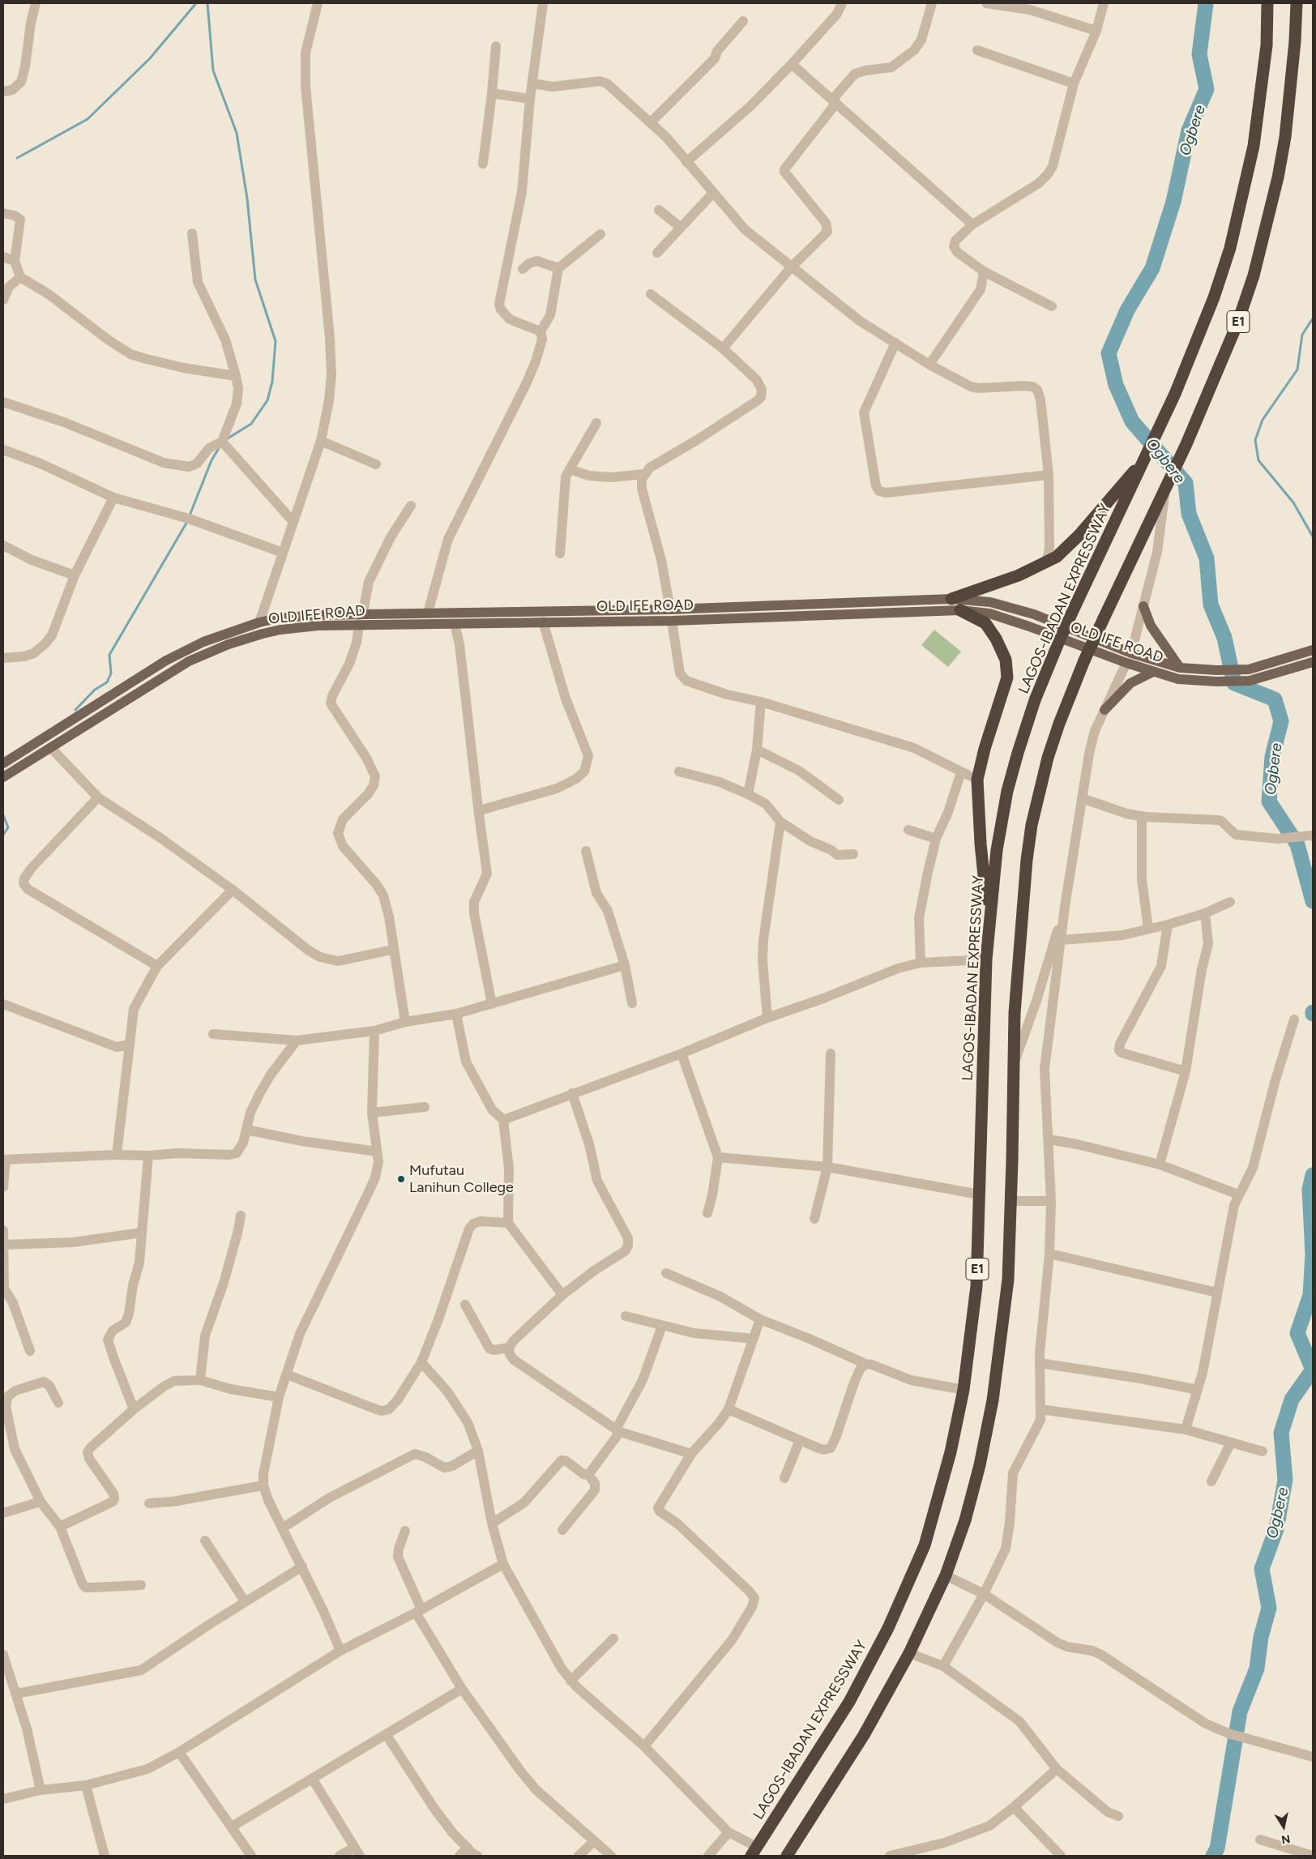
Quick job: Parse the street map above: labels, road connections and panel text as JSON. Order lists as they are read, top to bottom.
{
  "streets": {
    "highway": ["E1", "LAGOS-IBADAN EXPRESSWAY"],
    "main road": ["OLD IFE ROAD"]
  },
  "water": ["Ogbere"],
  "places": ["Mufutau Lanihun College"],
  "north": "bottom"
}
